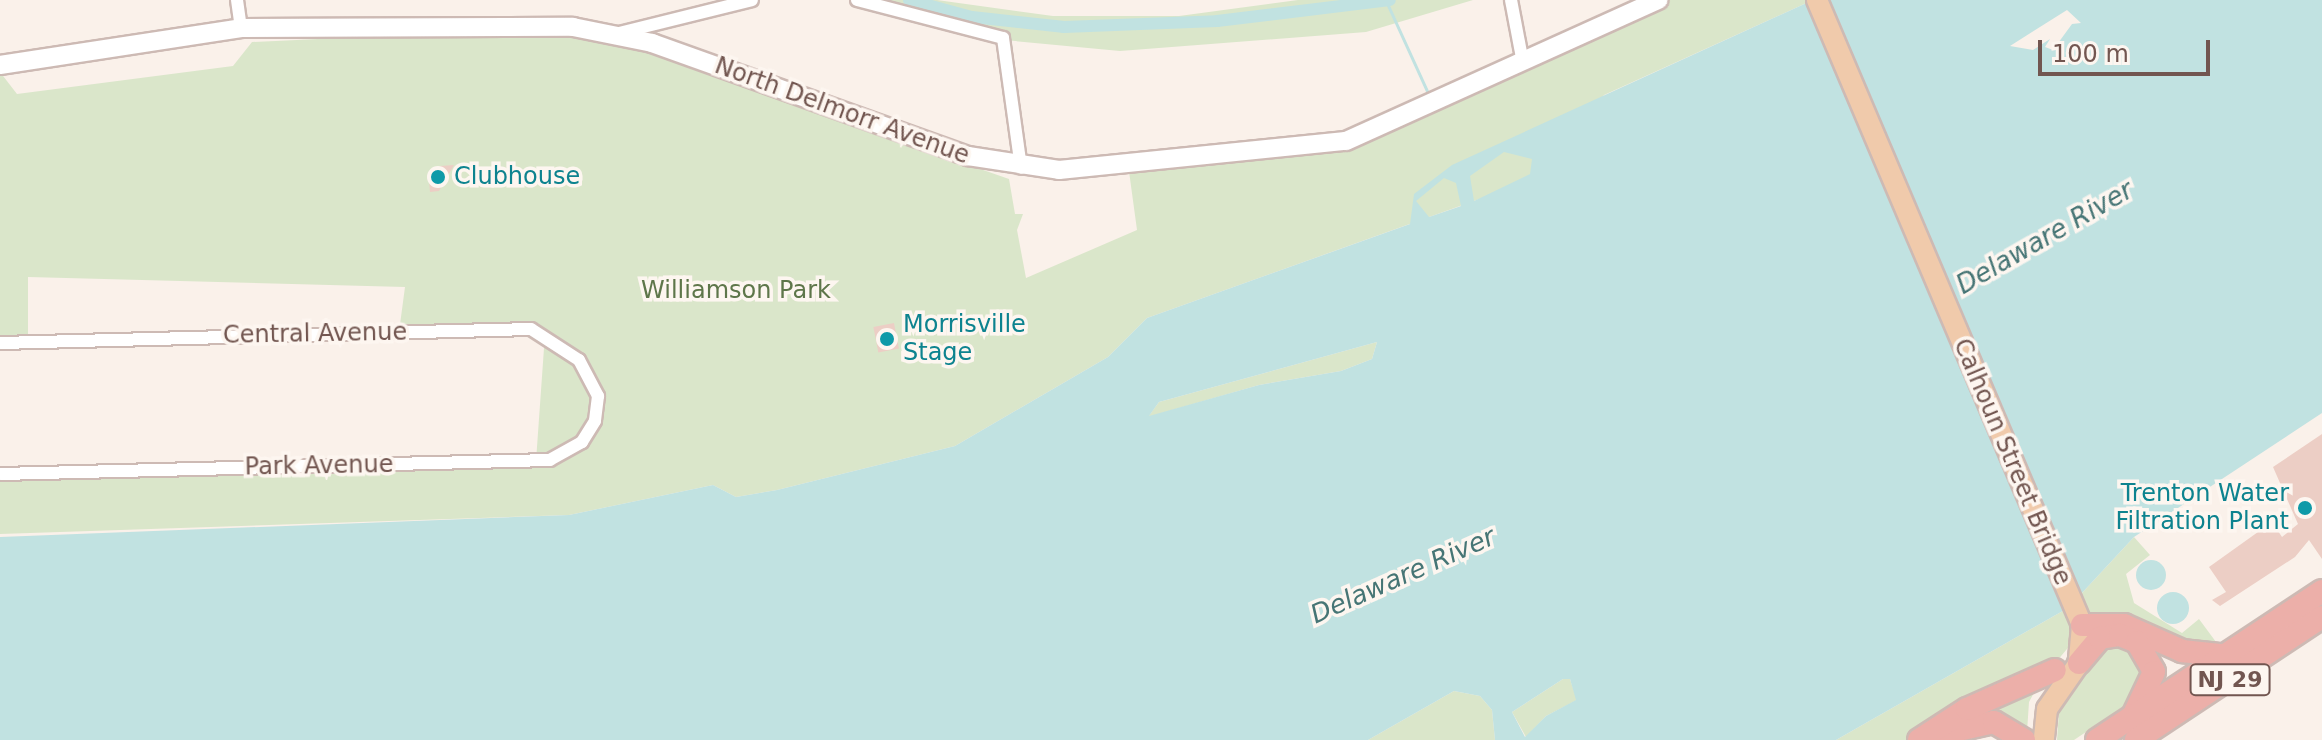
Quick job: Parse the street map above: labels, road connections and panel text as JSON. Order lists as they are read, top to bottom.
{
  "streets": {
    "highway": ["NJ 29"],
    "main road": ["North Delmorr Avenue", "Calhoun Street Bridge"],
    "street": ["Central Avenue", "Park Avenue"]
  },
  "crossings": [
    ["Central Avenue", "Park Avenue"]
  ],
  "water": ["Delaware River"],
  "parks": ["Williamson Park"],
  "places": ["Clubhouse", "Morrisville Stage", "Trenton Water Filtration Plant"],
  "scale_bar": "100 m"
}
